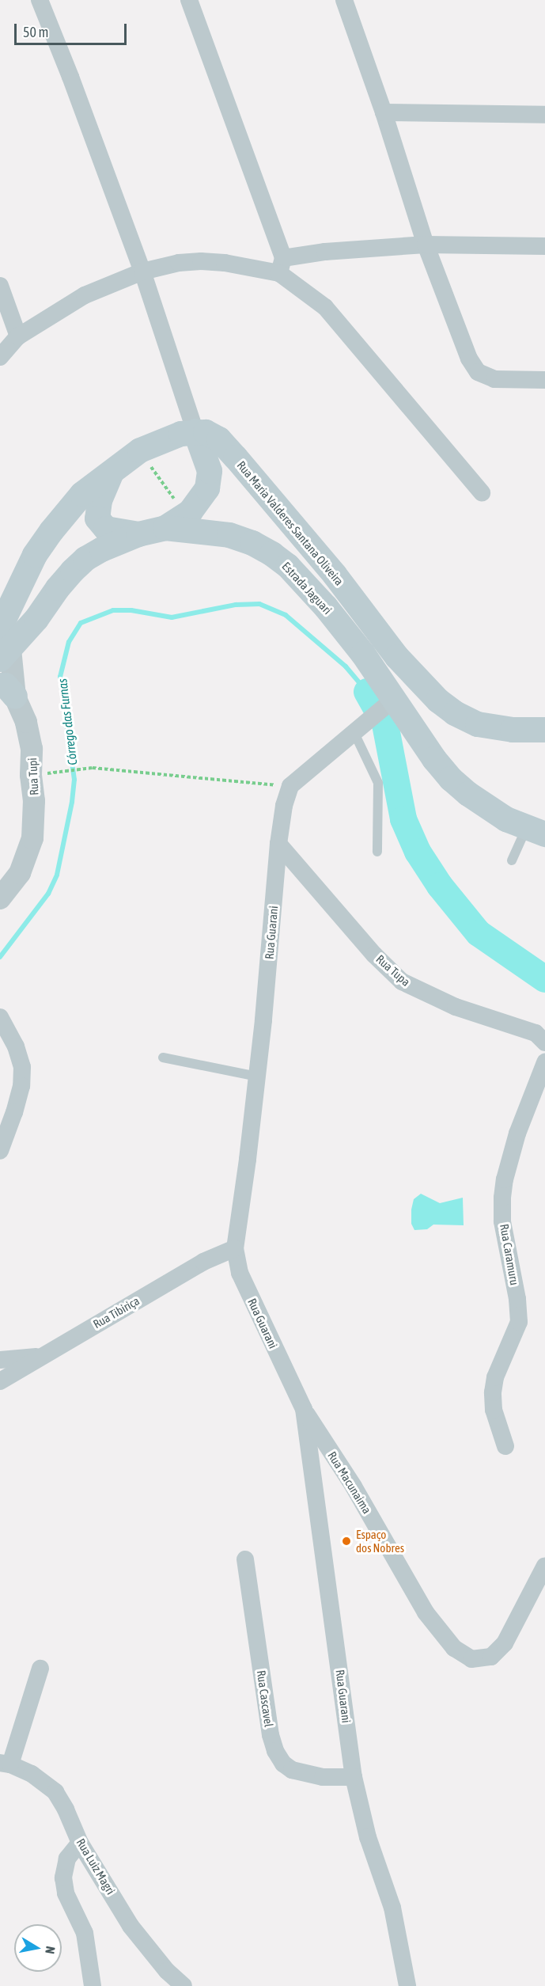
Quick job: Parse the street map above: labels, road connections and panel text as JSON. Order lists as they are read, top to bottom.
{
  "streets": {
    "main road": ["Rua Maria Valderes Santana Oliveira", "Estrada Jaguari"],
    "street": [
      "Rua Tupi",
      "Rua Guarani",
      "Rua Tupa",
      "Rua Caramuru",
      "Rua Tibiriça",
      "Rua Macunaima",
      "Rua Cascavel",
      "Rua Luiz Magri"
    ]
  },
  "crossings": [
    ["Estrada Jaguari", "Rua Tupi"],
    ["Rua Guarani", "Rua Tupa"],
    ["Rua Guarani", "Rua Tibiriça"],
    ["Rua Guarani", "Rua Macunaima"],
    ["Rua Guarani", "Rua Cascavel"]
  ],
  "water": ["Córrego das Furnas"],
  "places": ["Espaço dos Nobres"],
  "scale_bar": "50 m",
  "north": "right"
}
